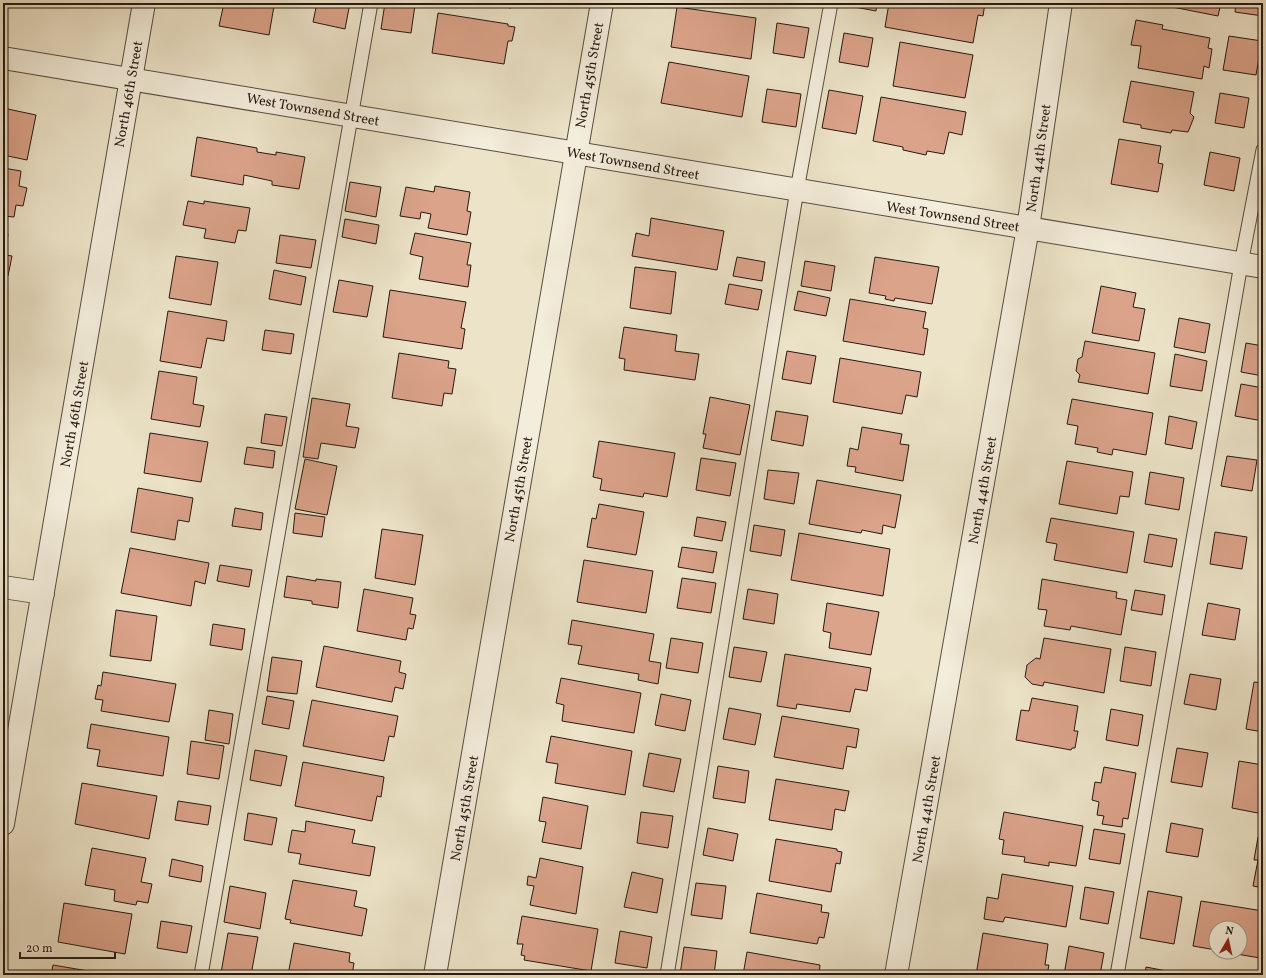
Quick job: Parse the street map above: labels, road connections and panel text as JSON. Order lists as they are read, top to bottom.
{
  "streets": {
    "street": [
      "North 45th Street",
      "North 46th Street",
      "West Townsend Street",
      "North 44th Street"
    ]
  },
  "crossings": [
    ["North 45th Street", "West Townsend Street"],
    ["North 46th Street", "West Townsend Street"],
    ["West Townsend Street", "North 44th Street"]
  ],
  "scale_bar": "20 m",
  "north": "top"
}
